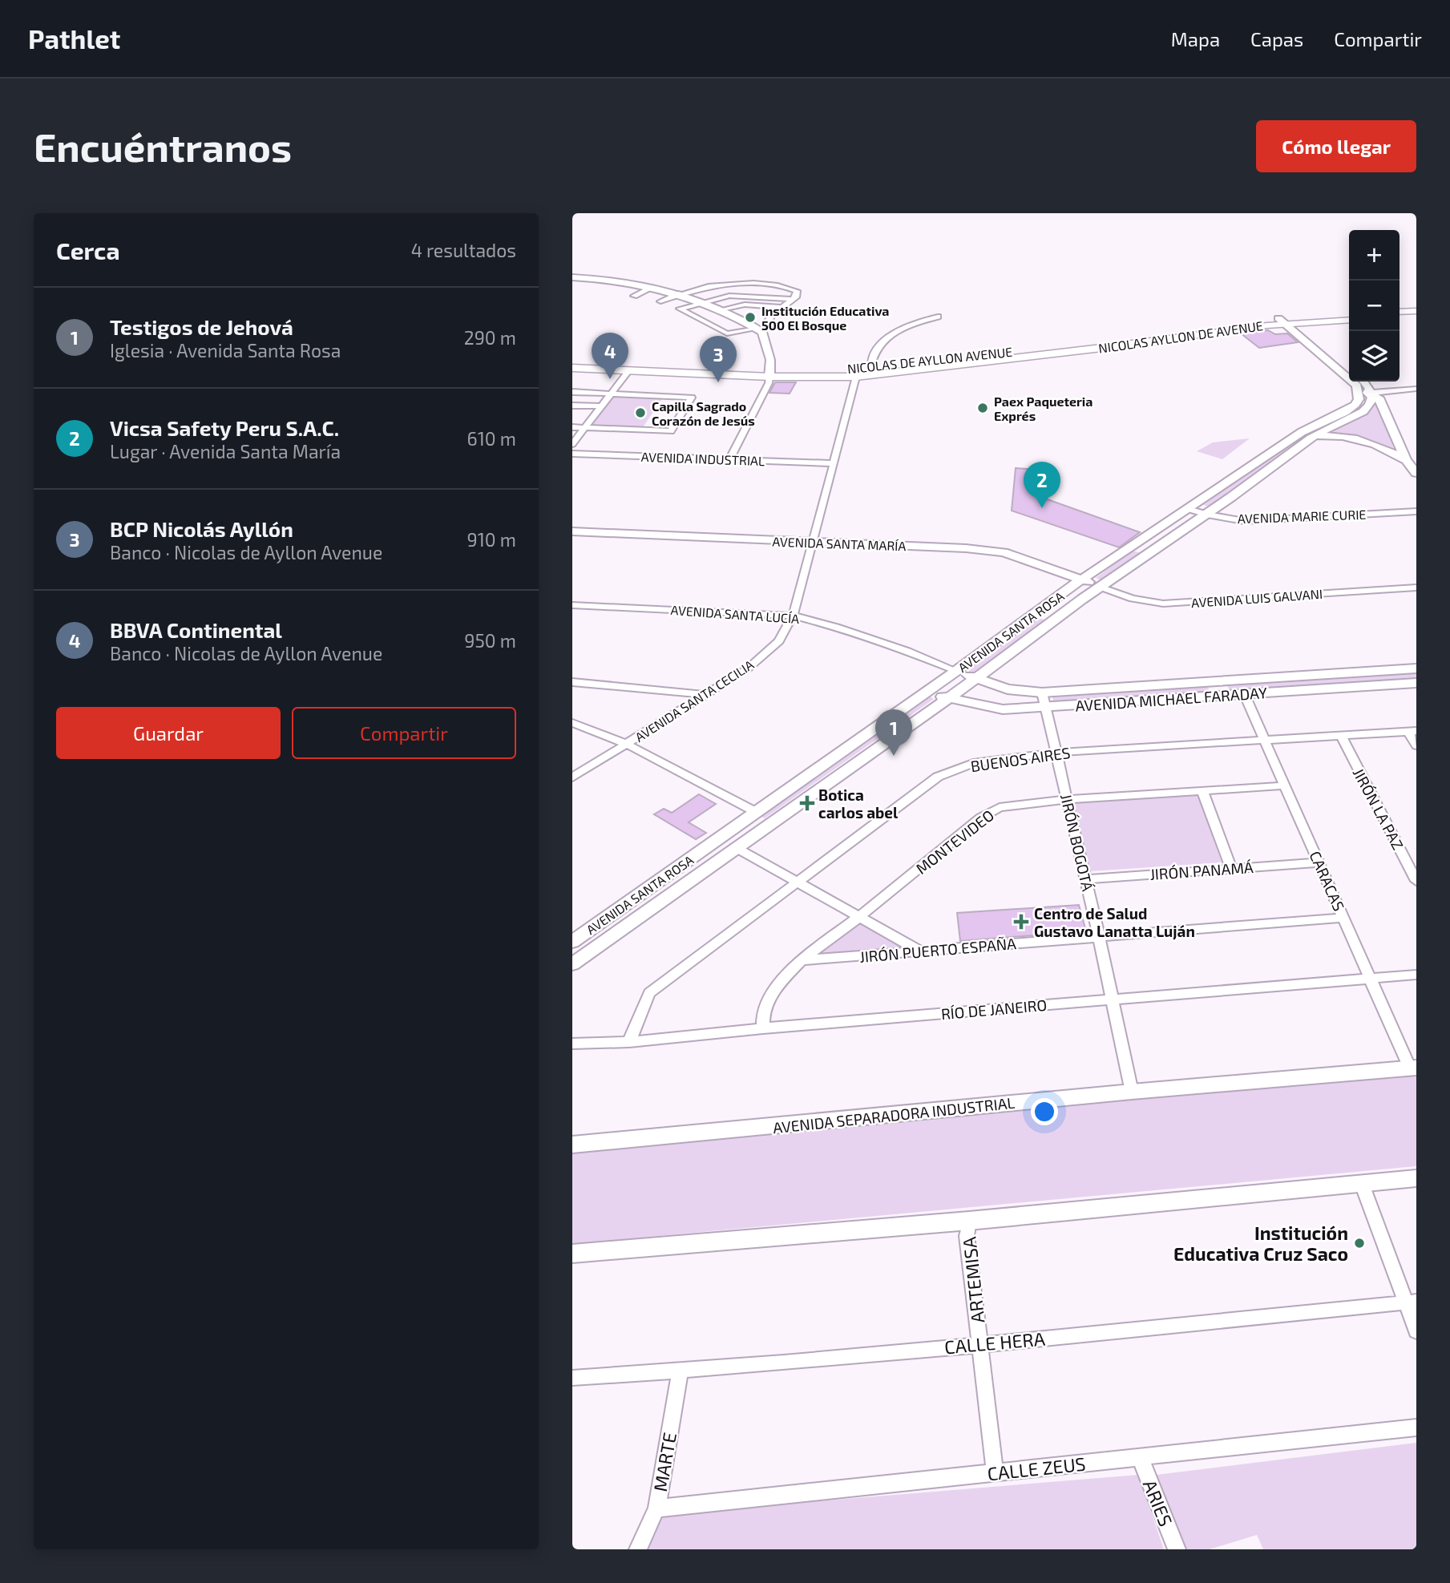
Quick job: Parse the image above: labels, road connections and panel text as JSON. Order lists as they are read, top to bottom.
{
  "streets": {
    "main road": [
      "NICOLAS AYLLON DE AVENUE",
      "NICOLAS DE AYLLON AVENUE",
      "AVENIDA SANTA MARÍA",
      "AVENIDA SANTA ROSA",
      "AVENIDA MICHAEL FARADAY",
      "AVENIDA SEPARADORA INDUSTRIAL"
    ],
    "street": [
      "AVENIDA INDUSTRIAL",
      "AVENIDA MARIE CURIE",
      "AVENIDA LUIS GALVANI",
      "AVENIDA SANTA LUCÍA",
      "AVENIDA SANTA CECILIA",
      "BUENOS AIRES",
      "JIRÓN LA PAZ",
      "MONTEVIDEO",
      "JIRÓN BOGOTÁ",
      "JIRÓN PANAMÁ",
      "CARACAS",
      "JIRÓN PUERTO ESPAÑA",
      "RÍO DE JANEIRO",
      "ARTEMISA",
      "CALLE HERA",
      "MARTE",
      "CALLE ZEUS",
      "ARIES"
    ]
  },
  "crossings": [
    ["NICOLAS AYLLON DE AVENUE", "NICOLAS DE AYLLON AVENUE"],
    ["NICOLAS DE AYLLON AVENUE", "AVENIDA SANTA CECILIA"],
    ["AVENIDA INDUSTRIAL", "AVENIDA SANTA CECILIA"],
    ["AVENIDA MARIE CURIE", "AVENIDA SANTA ROSA"],
    ["AVENIDA SANTA MARÍA", "AVENIDA LUIS GALVANI"],
    ["AVENIDA SANTA MARÍA", "AVENIDA SANTA ROSA"],
    ["AVENIDA SANTA MARÍA", "AVENIDA SANTA CECILIA"],
    ["AVENIDA LUIS GALVANI", "AVENIDA SANTA ROSA"],
    ["AVENIDA SANTA LUCÍA", "AVENIDA SANTA ROSA"],
    ["AVENIDA SANTA LUCÍA", "AVENIDA MICHAEL FARADAY"],
    ["AVENIDA SANTA LUCÍA", "AVENIDA SANTA CECILIA"],
    ["AVENIDA SANTA ROSA", "AVENIDA MICHAEL FARADAY"],
    ["AVENIDA MICHAEL FARADAY", "JIRÓN BOGOTÁ"],
    ["AVENIDA MICHAEL FARADAY", "CARACAS"],
    ["BUENOS AIRES", "JIRÓN LA PAZ"],
    ["BUENOS AIRES", "JIRÓN BOGOTÁ"],
    ["BUENOS AIRES", "CARACAS"],
    ["BUENOS AIRES", "RÍO DE JANEIRO"],
    ["MONTEVIDEO", "JIRÓN BOGOTÁ"],
    ["MONTEVIDEO", "CARACAS"],
    ["MONTEVIDEO", "JIRÓN PUERTO ESPAÑA"],
    ["MONTEVIDEO", "RÍO DE JANEIRO"],
    ["JIRÓN BOGOTÁ", "JIRÓN PANAMÁ"],
    ["JIRÓN BOGOTÁ", "JIRÓN PUERTO ESPAÑA"],
    ["JIRÓN BOGOTÁ", "RÍO DE JANEIRO"],
    ["JIRÓN BOGOTÁ", "AVENIDA SEPARADORA INDUSTRIAL"],
    ["JIRÓN PANAMÁ", "CARACAS"],
    ["CARACAS", "JIRÓN PUERTO ESPAÑA"],
    ["CARACAS", "RÍO DE JANEIRO"],
    ["CARACAS", "AVENIDA SEPARADORA INDUSTRIAL"],
    ["ARTEMISA", "CALLE HERA"],
    ["ARTEMISA", "CALLE ZEUS"],
    ["CALLE HERA", "MARTE"],
    ["MARTE", "CALLE ZEUS"],
    ["CALLE ZEUS", "ARIES"]
  ],
  "places": {
    "other": [
      "Institución Educativa 500 El Bosque",
      "Paex Paqueteria Exprés",
      "Capilla Sagrado Corazón de Jesús",
      "Institución Educativa Cruz Saco"
    ],
    "health": ["Botica carlos abel", "Centro de Salud Gustavo Lanatta Luján"]
  },
  "page": {
    "header": "Pathlet",
    "nav": ["Mapa", "Capas", "Compartir"],
    "buttons": [
      "Cómo llegar",
      ["Guardar", "Compartir"]
    ],
    "title": "Encuéntranos",
    "heading": ["Cerca", "4 resultados"],
    "map_buttons": ["+", "−"],
    "list": [
      {
        "mark": "1",
        "name": "Testigos de Jehová",
        "note": "Iglesia · Avenida Santa Rosa",
        "value": "290 m"
      },
      {
        "mark": "2",
        "name": "Vicsa Safety Peru S.A.C.",
        "note": "Lugar · Avenida Santa María",
        "value": "610 m"
      },
      {
        "mark": "3",
        "name": "BCP Nicolás Ayllón",
        "note": "Banco · Nicolas de Ayllon Avenue",
        "value": "910 m"
      },
      {
        "mark": "4",
        "name": "BBVA Continental",
        "note": "Banco · Nicolas de Ayllon Avenue",
        "value": "950 m"
      }
    ],
    "pins": [
      "4",
      "3",
      "2",
      "1"
    ]
  }
}
